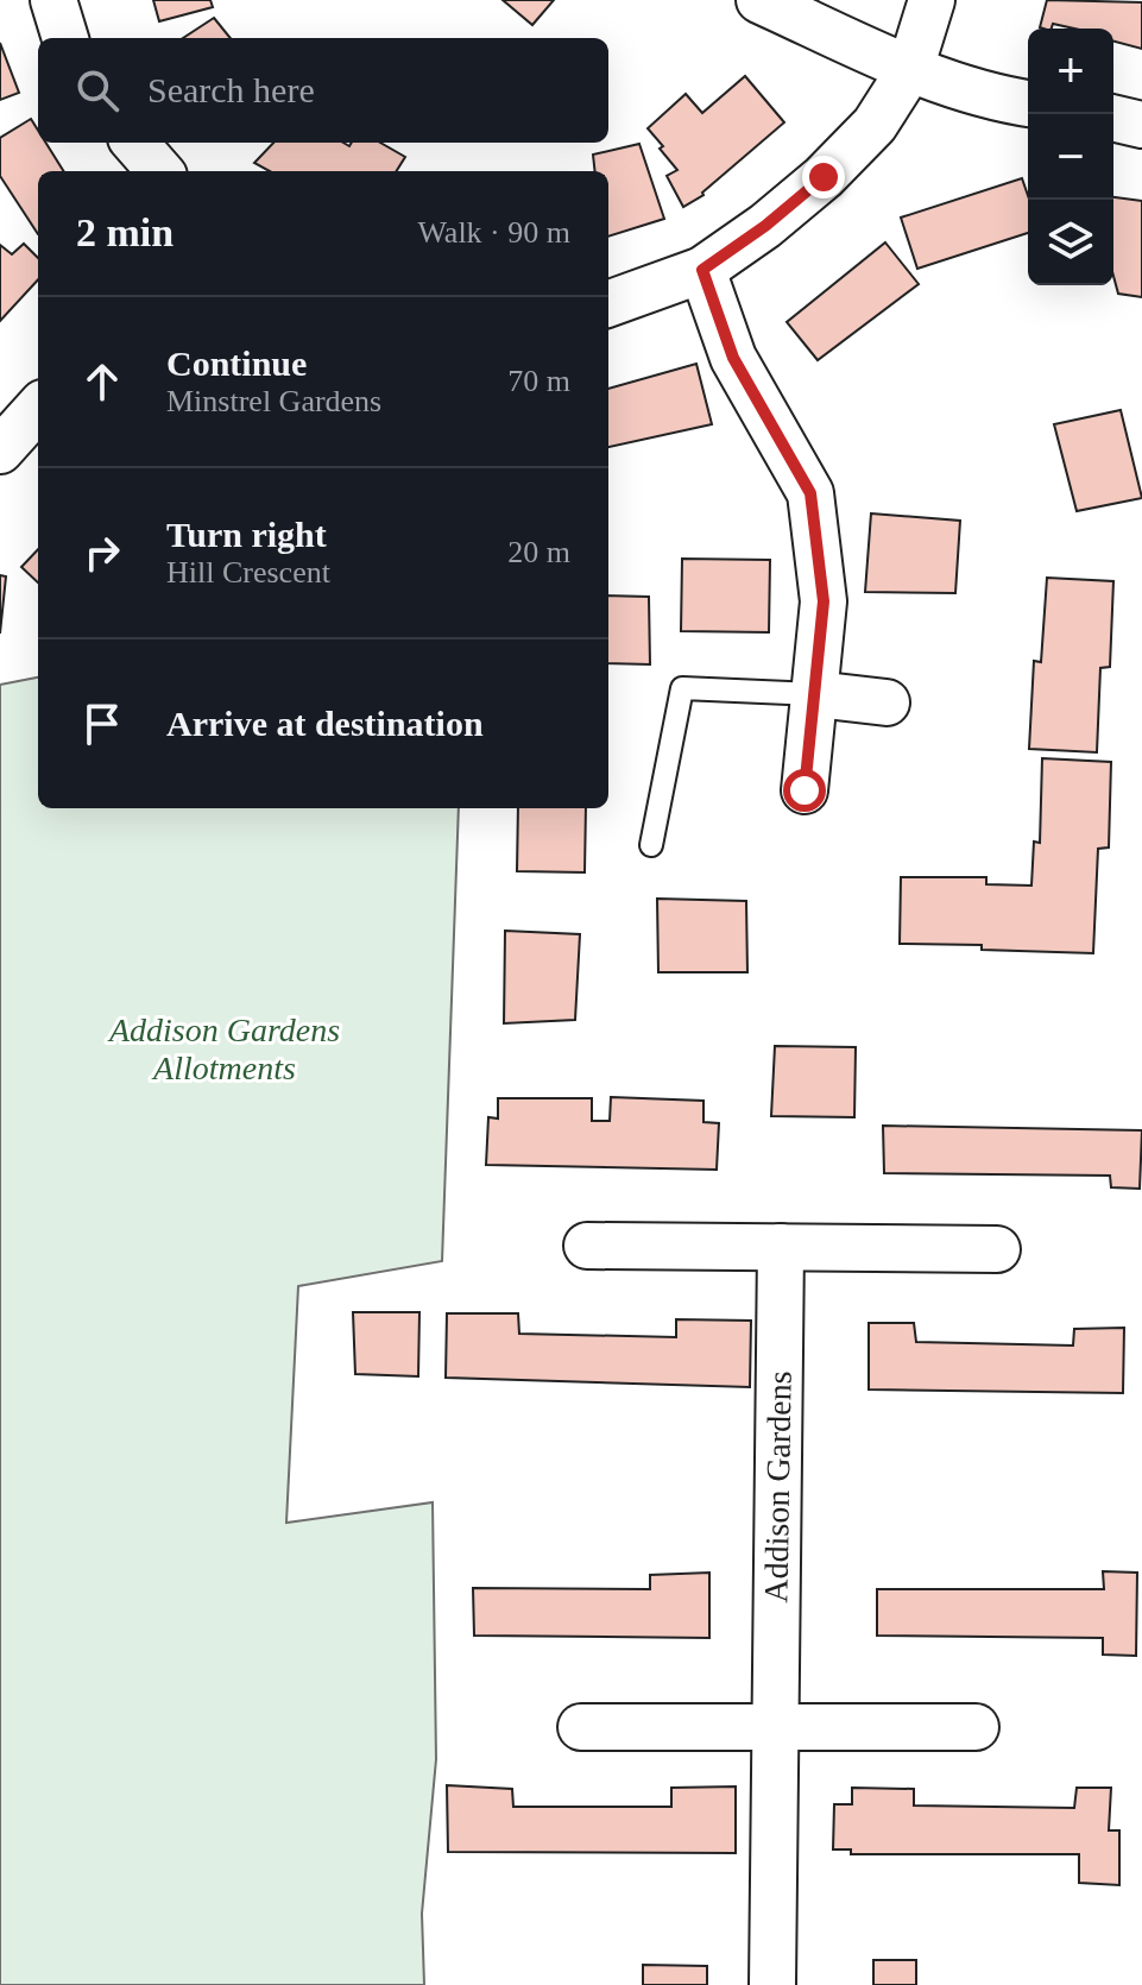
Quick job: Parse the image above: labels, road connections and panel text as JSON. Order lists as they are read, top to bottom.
{
  "streets": {
    "street": ["Addison Gardens"]
  },
  "parks": ["Addison Gardens Allotments"],
  "page": {
    "map_buttons": ["+", "−"],
    "search": "Search here",
    "heading": ["2 min", "Walk · 90 m"],
    "list": [
      ["Continue", "Minstrel Gardens", "70 m"],
      ["Turn right", "Hill Crescent", "20 m"],
      "Arrive at destination"
    ]
  }
}
